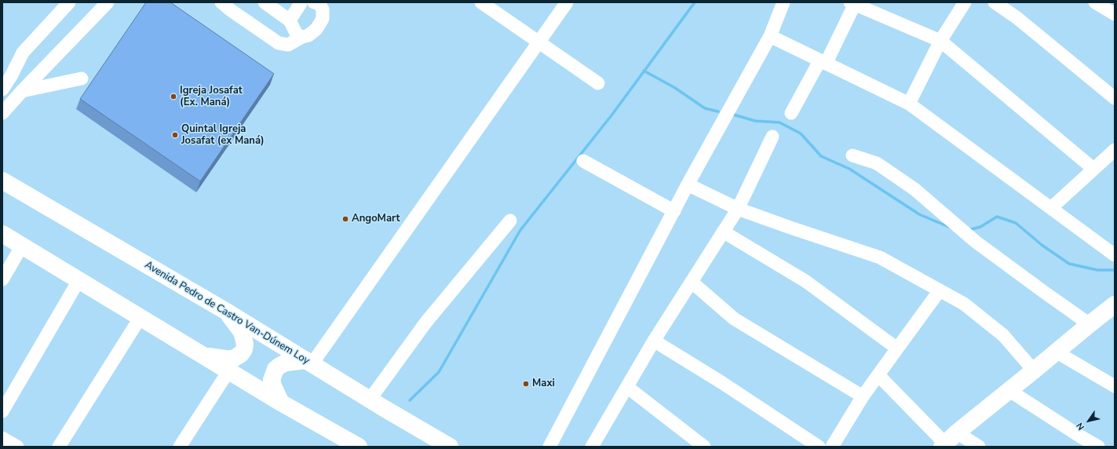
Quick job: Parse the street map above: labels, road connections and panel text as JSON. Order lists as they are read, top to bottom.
{
  "streets": {
    "highway": ["Avenida Pedro de Castro Van-Dúnem Loy"]
  },
  "places": [
    "Igreja Josafat (Ex. Maná)",
    "Quintal Igreja Josafat (ex Maná)",
    "AngoMart",
    "Maxi"
  ],
  "north": "bottom left"
}
